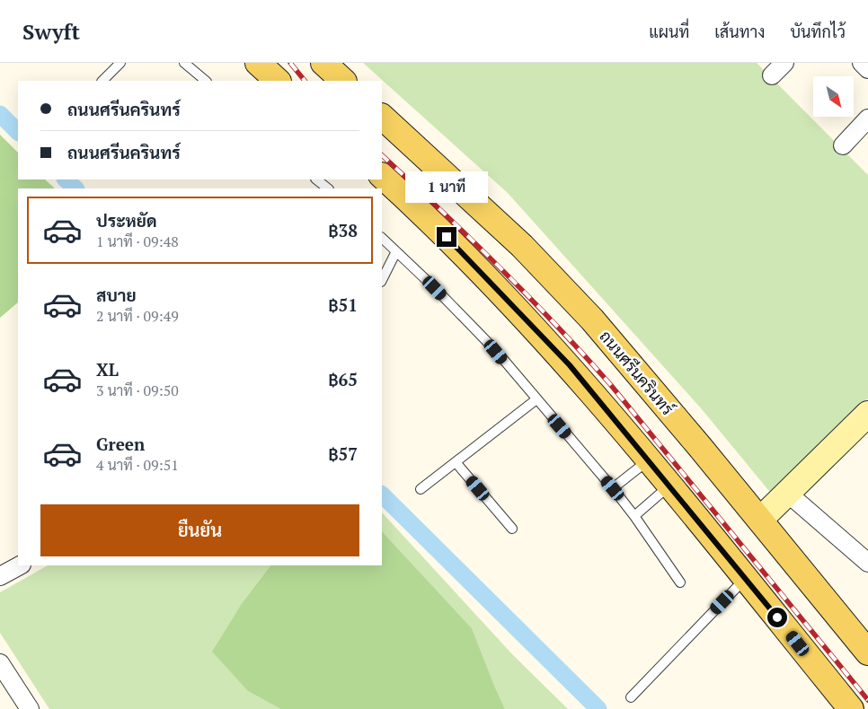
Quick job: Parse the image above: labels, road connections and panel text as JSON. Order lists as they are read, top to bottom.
{
  "streets": {
    "main road": ["ถนนศรีนครินทร์"]
  },
  "north": "bottom right",
  "page": {
    "header": "Swyft",
    "nav": ["แผนที่", "เส้นทาง", "บันทึกไว้"],
    "banner": ["ถนนศรีนครินทร์", "ถนนศรีนครินทร์"],
    "bubble": "1 นาที",
    "list": [
      {
        "name": "ประหยัด",
        "note": "1 นาที · 09:48",
        "value": "฿38"
      },
      {
        "name": "สบาย",
        "note": "2 นาที · 09:49",
        "value": "฿51"
      },
      {
        "name": "XL",
        "note": "3 นาที · 09:50",
        "value": "฿65"
      },
      {
        "name": "Green",
        "note": "4 นาที · 09:51",
        "value": "฿57"
      }
    ],
    "buttons": "ยืนยัน"
  }
}
